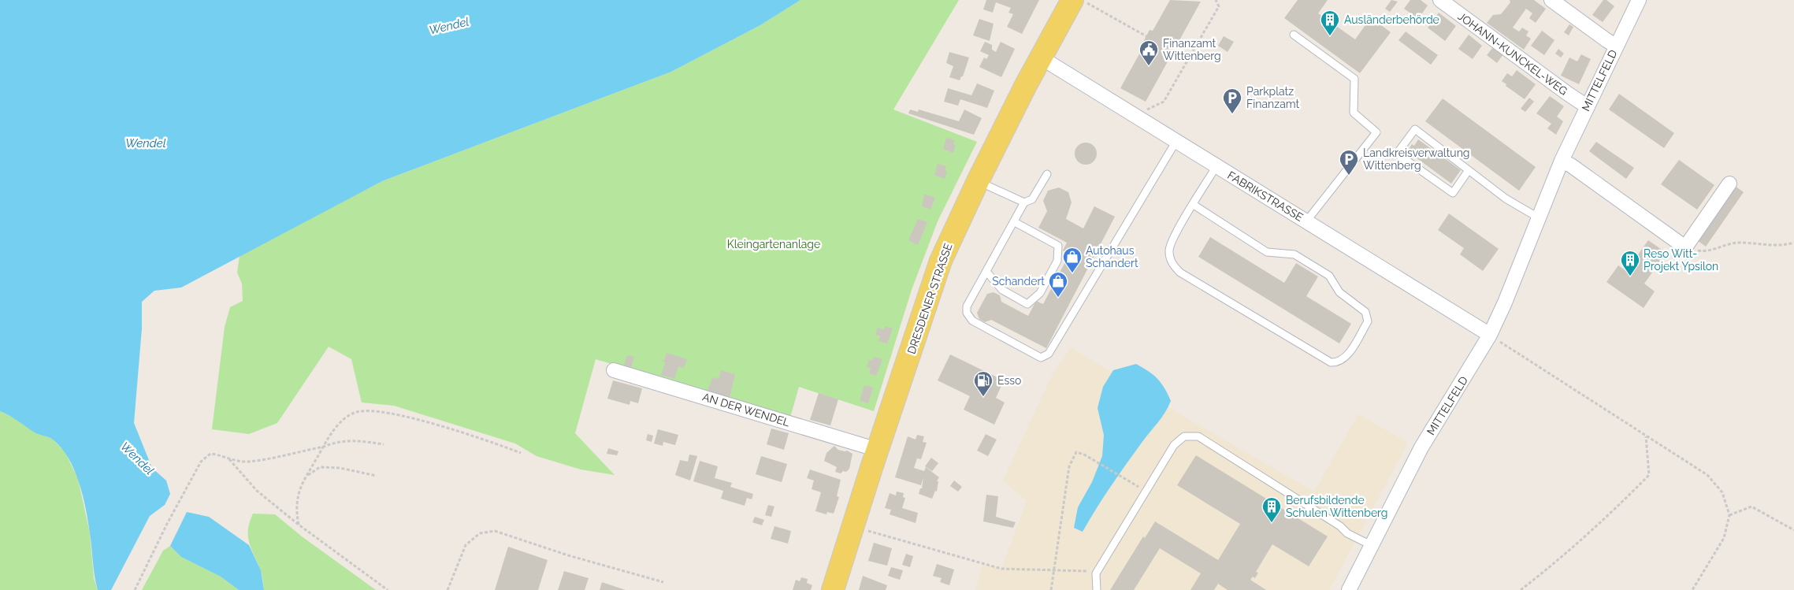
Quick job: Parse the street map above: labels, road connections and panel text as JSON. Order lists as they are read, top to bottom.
{
  "streets": {
    "main road": ["DRESDENER STRASSE"],
    "street": [
      "JOHANN-KUNCKEL-WEG",
      "MITTELFELD",
      "FABRIKSTRASSE",
      "AN DER WENDEL"
    ]
  },
  "crossings": [
    ["JOHANN-KUNCKEL-WEG", "MITTELFELD"],
    ["MITTELFELD", "FABRIKSTRASSE"],
    ["FABRIKSTRASSE", "DRESDENER STRASSE"],
    ["DRESDENER STRASSE", "AN DER WENDEL"]
  ],
  "water": ["Wendel"],
  "parks": ["Kleingartenanlage"],
  "places": {
    "building": ["Ausländerbehörde", "Reso Witt- Projekt Ypsilon", "Berufsbildende Schulen Wittenberg"],
    "public building": ["Finanzamt Wittenberg"],
    "parking": ["Parkplatz Finanzamt", "Landkreisverwaltung Wittenberg"],
    "shop": ["Autohaus Schandert", "Schandert"],
    "fuel station": ["Esso"]
  }
}
